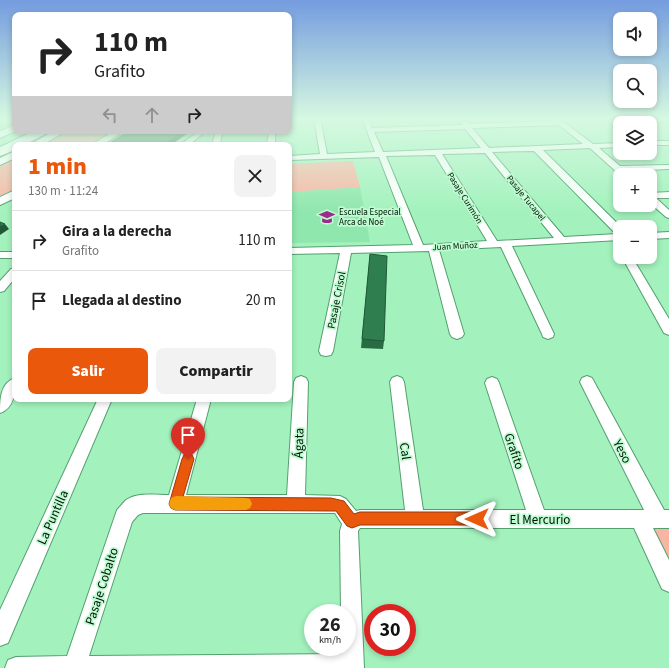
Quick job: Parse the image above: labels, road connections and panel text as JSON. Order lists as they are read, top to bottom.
{
  "streets": {
    "street": [
      "Pasaje Curimón",
      "Pasaje Tucapel",
      "Juan Muñoz",
      "Pasaje Crisol",
      "Ágata",
      "Cal",
      "Grafito",
      "Yeso",
      "La Puntilla",
      "El Mercurio",
      "Pasaje Cobalto"
    ]
  },
  "crossings": [
    ["Pasaje Curimón", "Juan Muñoz"],
    ["Pasaje Tucapel", "Juan Muñoz"],
    ["Juan Muñoz", "Pasaje Crisol"],
    ["Cal", "El Mercurio"],
    ["Grafito", "El Mercurio"],
    ["Yeso", "El Mercurio"]
  ],
  "places": {
    "school or university": ["Escuela Especial Arca de Noé"]
  },
  "page": {
    "map_buttons": ["+", "−"],
    "turn": ["110 m", "Grafito"],
    "heading": ["1 min", "130 m · 11:24"],
    "list": [
      {
        "name": "Gira a la derecha",
        "note": "Grafito",
        "value": "110 m"
      },
      {
        "name": "Llegada al destino",
        "value": "20 m"
      }
    ],
    "buttons": ["Salir", "Compartir"],
    "speed": "26 km/h",
    "limit": "30"
  }
}
